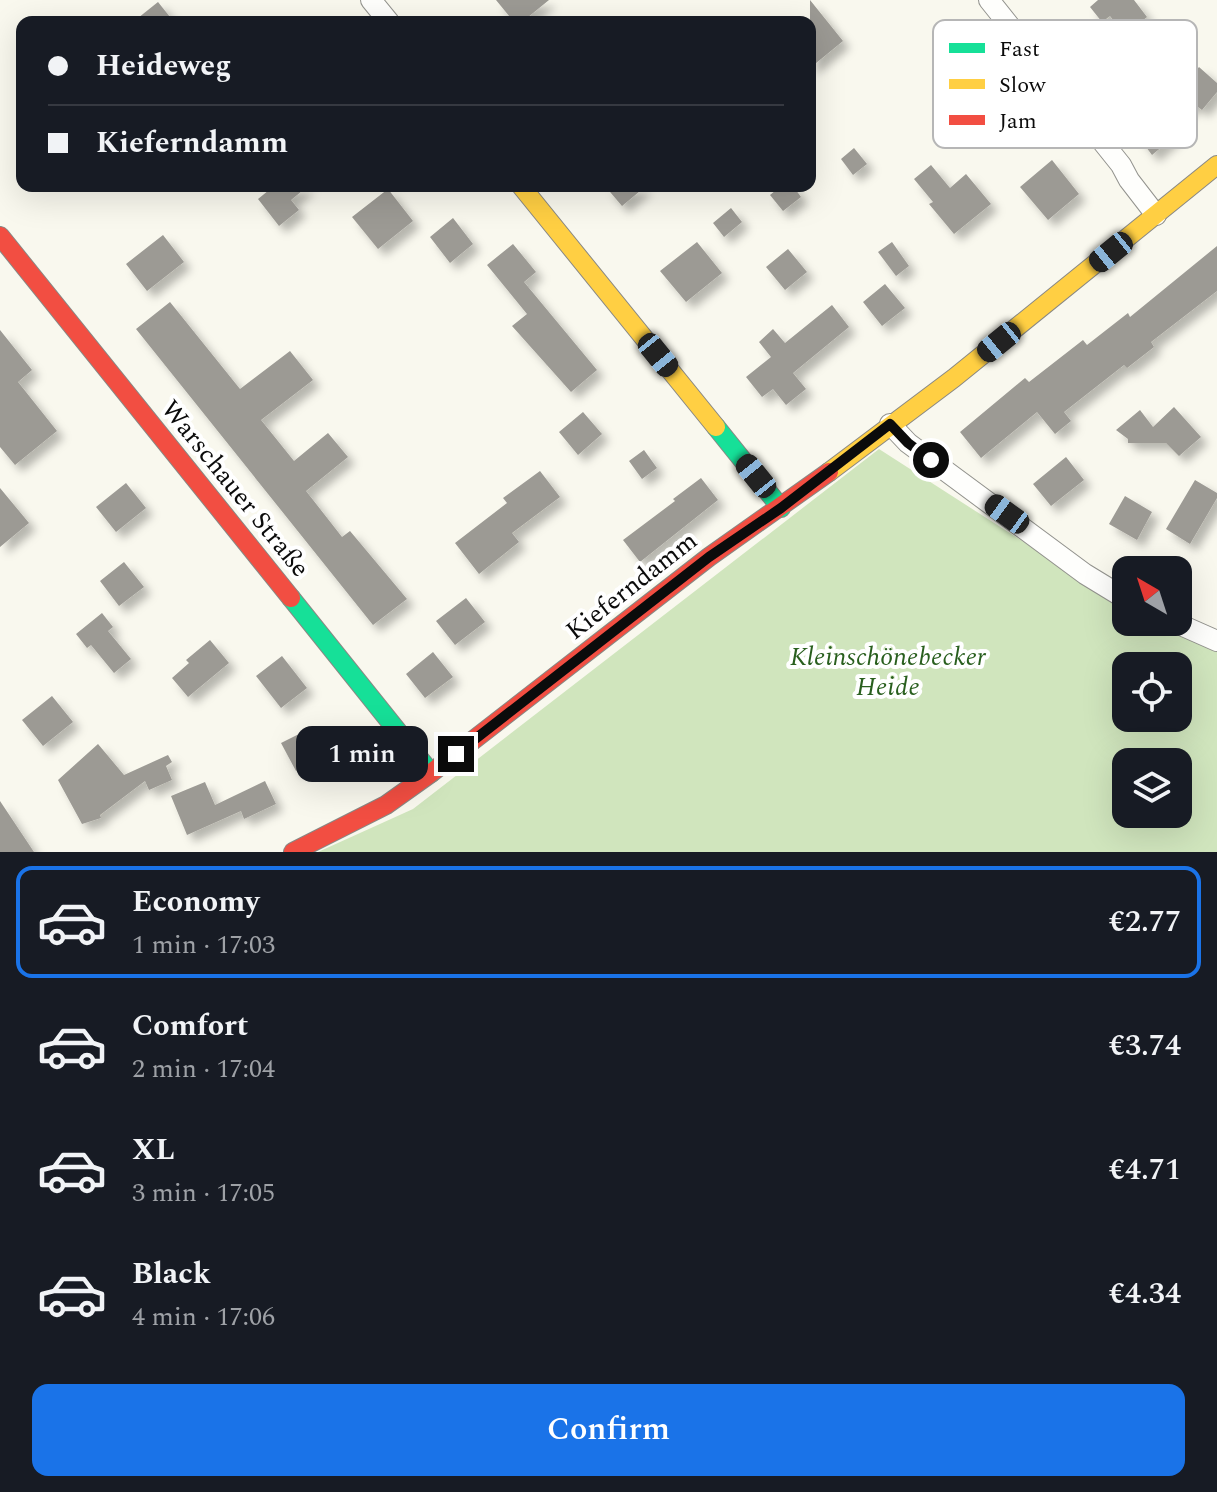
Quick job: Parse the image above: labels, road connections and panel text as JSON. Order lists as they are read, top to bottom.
{
  "streets": {
    "street": ["Warschauer Straße", "Kieferndamm"]
  },
  "crossings": [
    ["Warschauer Straße", "Kieferndamm"]
  ],
  "parks": ["Kleinschönebecker Heide"],
  "legend": ["Fast", "Slow", "Jam"],
  "north": "top left",
  "page": {
    "banner": ["Heideweg", "Kieferndamm"],
    "bubble": "1 min",
    "list": [
      {
        "name": "Economy",
        "note": "1 min · 17:03",
        "value": "€2.77"
      },
      {
        "name": "Comfort",
        "note": "2 min · 17:04",
        "value": "€3.74"
      },
      {
        "name": "XL",
        "note": "3 min · 17:05",
        "value": "€4.71"
      },
      {
        "name": "Black",
        "note": "4 min · 17:06",
        "value": "€4.34"
      }
    ],
    "buttons": "Confirm"
  }
}
